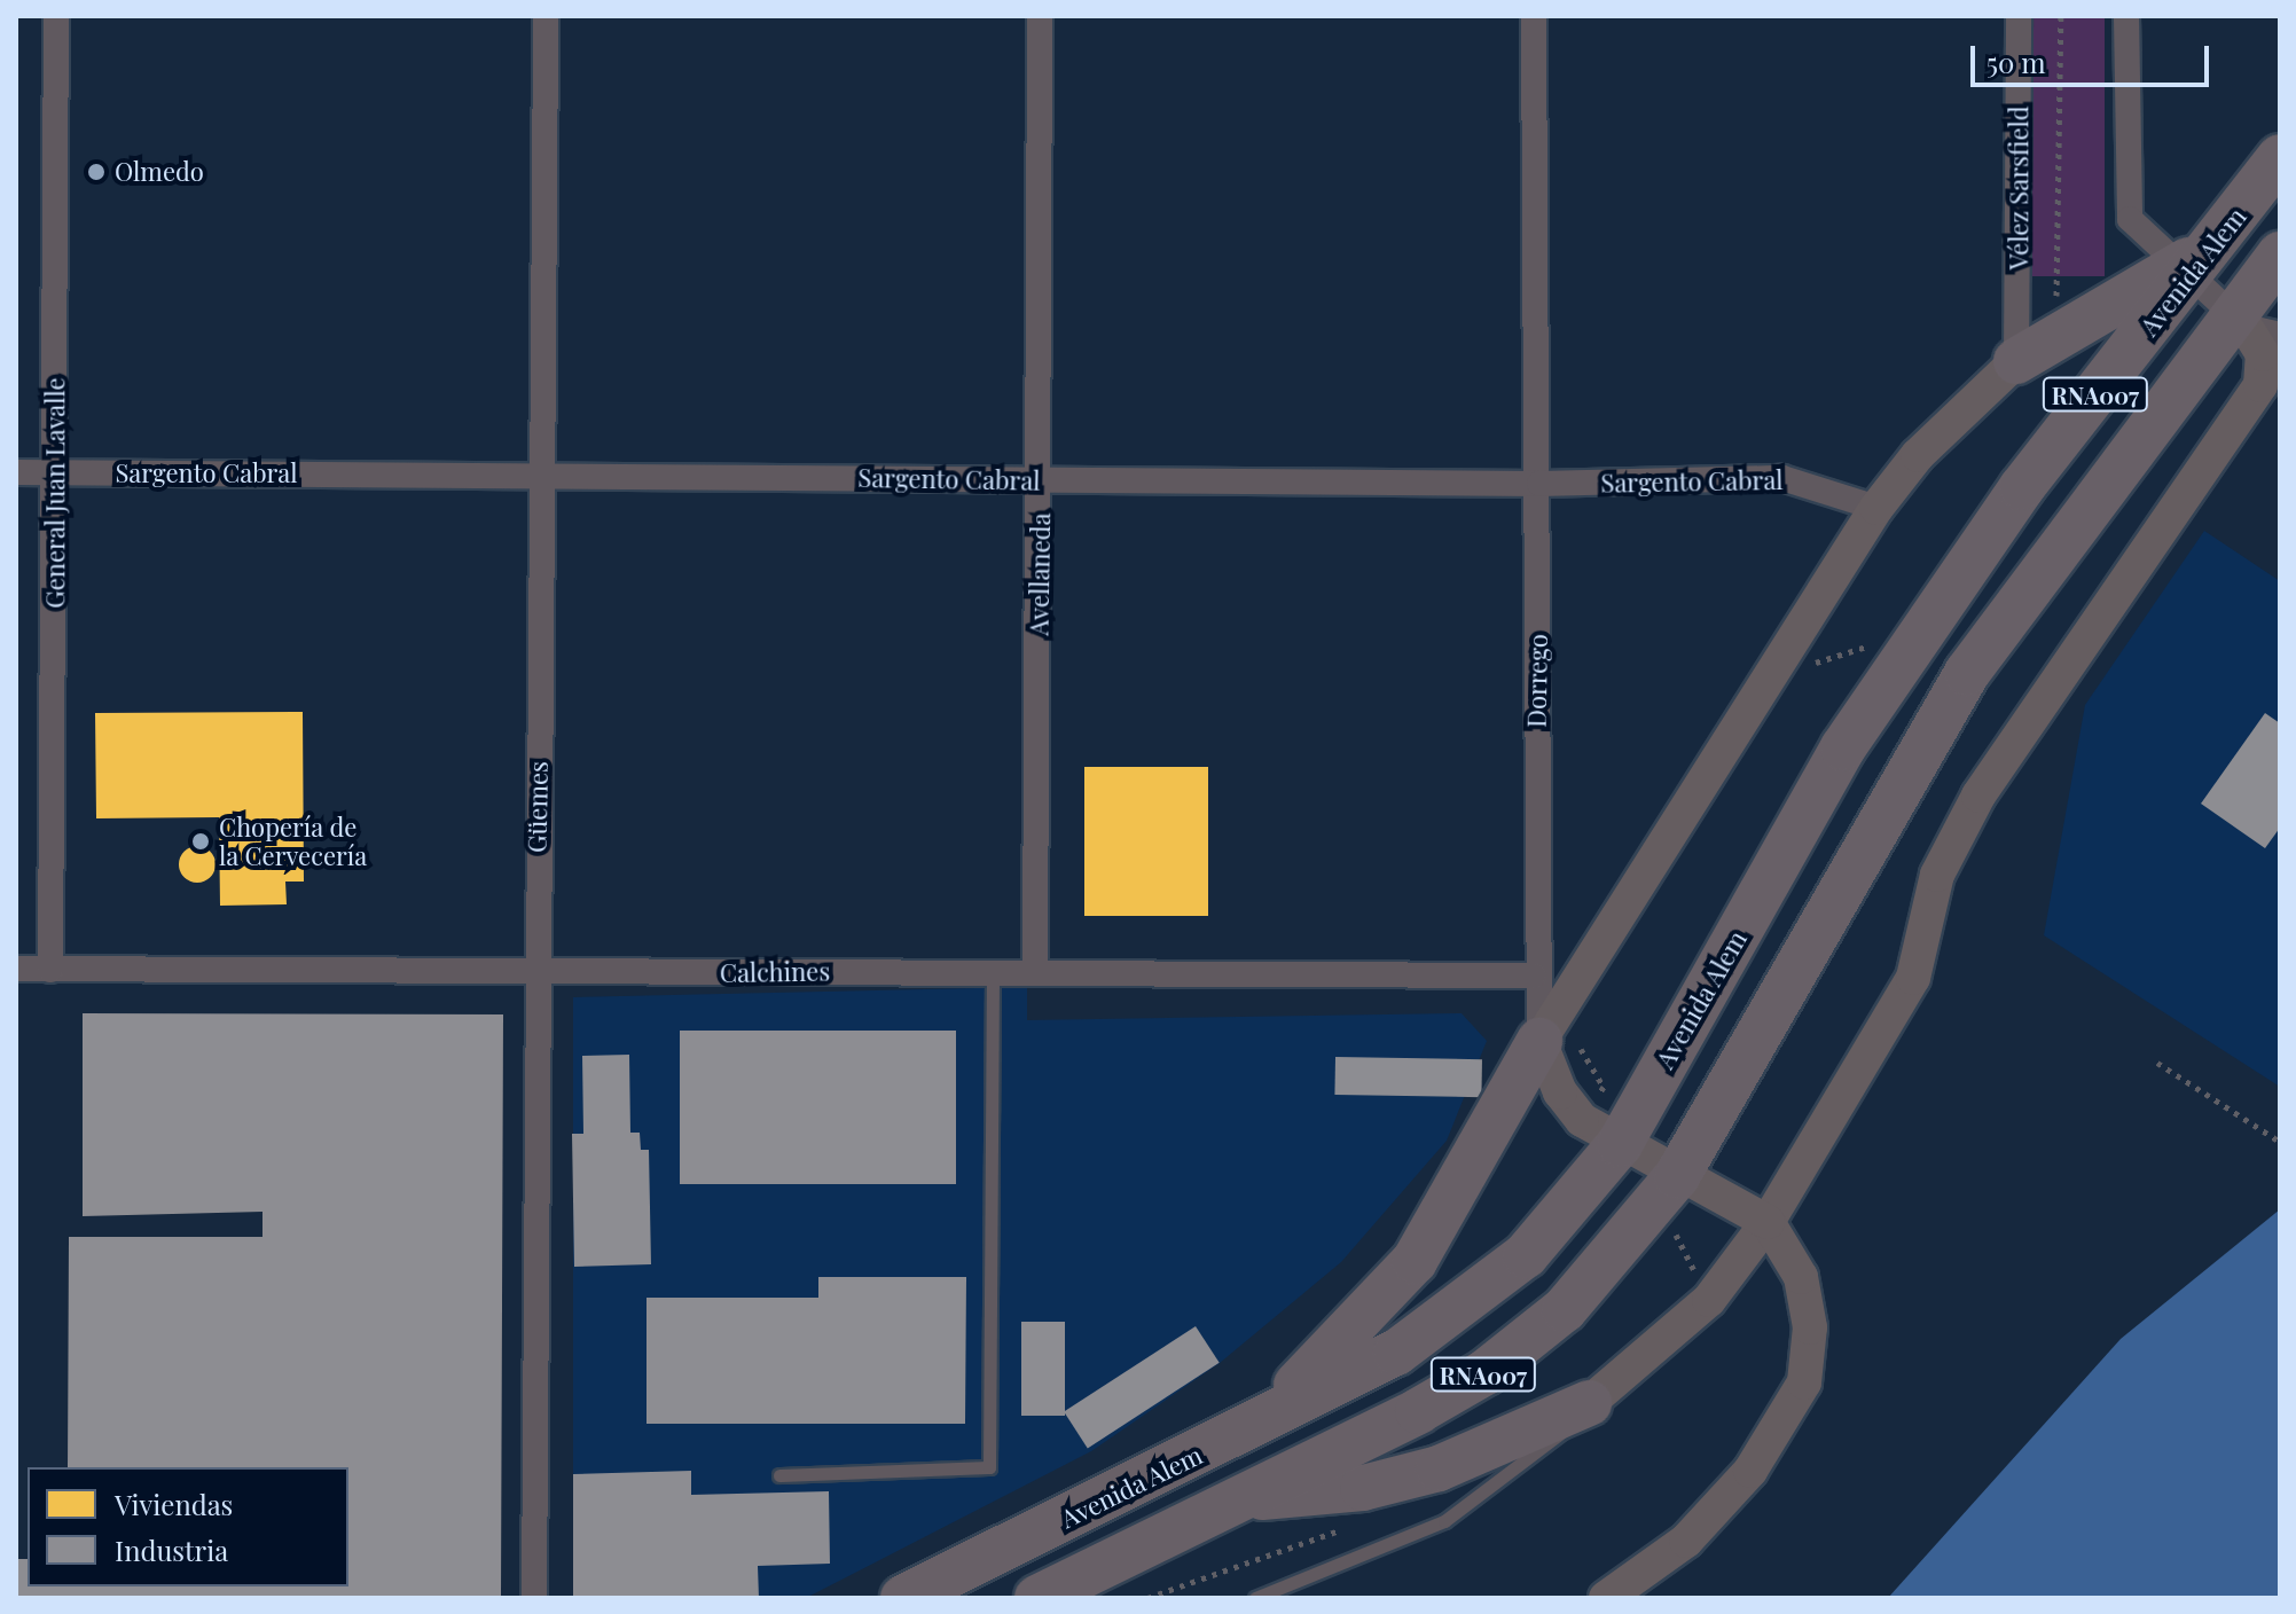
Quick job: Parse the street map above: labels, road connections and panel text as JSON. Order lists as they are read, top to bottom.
{
  "streets": {
    "highway": ["Avenida Alem", "RNA007"],
    "street": [
      "Vélez Sarsfield",
      "Sargento Cabral",
      "General Juan Lavalle",
      "Avellaneda",
      "Dorrego",
      "Güemes",
      "Calchines"
    ]
  },
  "crossings": [
    ["Avenida Alem", "Dorrego"],
    ["RNA007", "Dorrego"],
    ["Sargento Cabral", "General Juan Lavalle"],
    ["Sargento Cabral", "Avellaneda"],
    ["Sargento Cabral", "Dorrego"],
    ["Sargento Cabral", "Güemes"],
    ["General Juan Lavalle", "Calchines"],
    ["Avellaneda", "Calchines"],
    ["Dorrego", "Calchines"],
    ["Güemes", "Calchines"]
  ],
  "places": ["Olmedo", "Chopería de la Cervecería"],
  "legend": ["Viviendas", "Industria"],
  "scale_bar": "50 m"
}
